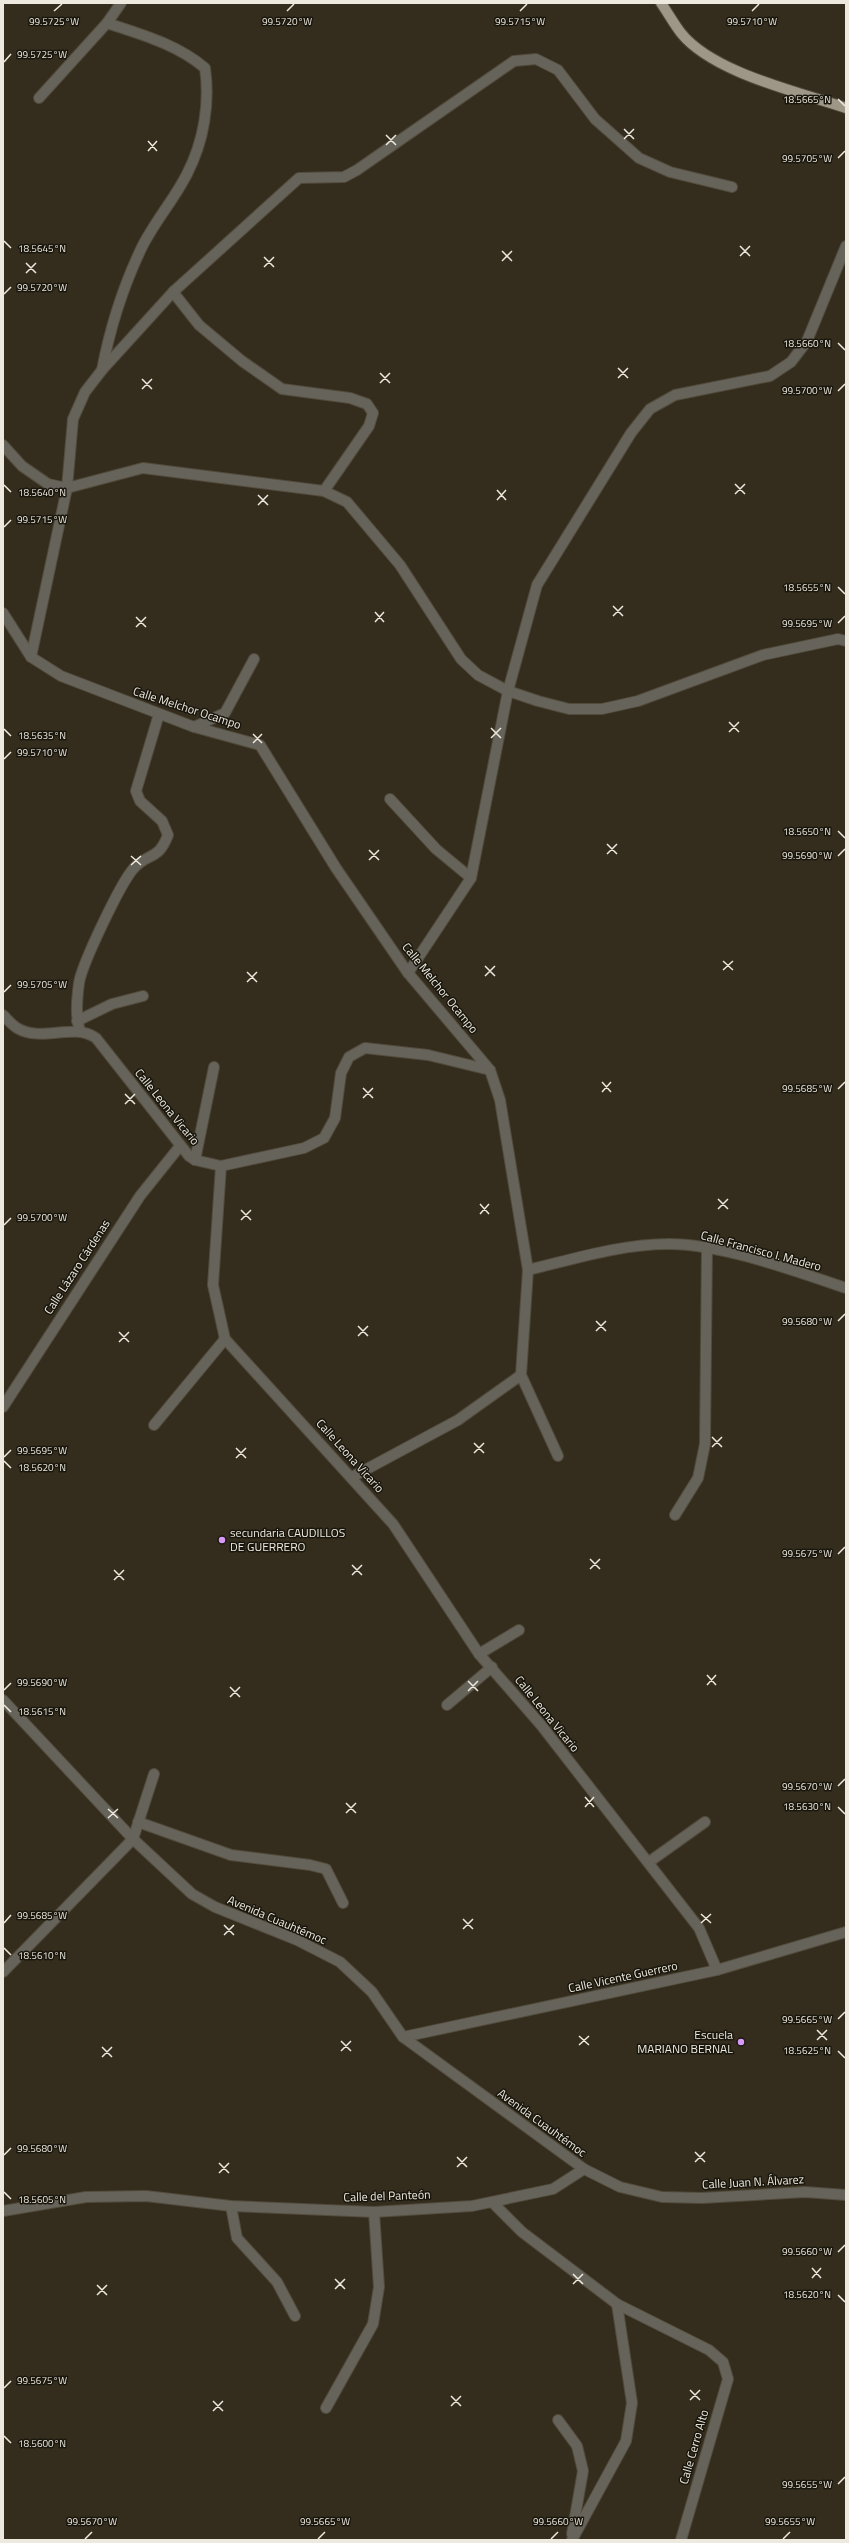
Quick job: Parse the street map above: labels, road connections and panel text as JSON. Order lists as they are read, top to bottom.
{
  "streets": {
    "street": [
      "Calle Melchor Ocampo",
      "Calle Leona Vicario",
      "Calle Francisco I. Madero",
      "Calle Lázaro Cárdenas",
      "Avenida Cuauhtémoc",
      "Calle Vicente Guerrero",
      "Calle Juan N. Álvarez",
      "Calle del Panteón",
      "Calle Cerro Alto"
    ]
  },
  "crossings": [
    ["Calle Melchor Ocampo", "Calle Francisco I. Madero"],
    ["Calle Leona Vicario", "Calle Lázaro Cárdenas"],
    ["Calle Leona Vicario", "Calle Vicente Guerrero"],
    ["Avenida Cuauhtémoc", "Calle Vicente Guerrero"],
    ["Avenida Cuauhtémoc", "Calle Juan N. Álvarez"],
    ["Avenida Cuauhtémoc", "Calle del Panteón"]
  ],
  "places": ["secundaria CAUDILLOS DE GUERRERO", "Escuela MARIANO BERNAL"],
  "coordinates": [
    "99.5725°W",
    "99.5720°W",
    "99.5715°W",
    "99.5710°W",
    "18.5665°N",
    "99.5705°W",
    "18.5645°N",
    "18.5660°N",
    "99.5700°W",
    "18.5640°N",
    "18.5655°N",
    "99.5695°W",
    "18.5635°N",
    "18.5650°N",
    "99.5690°W",
    "99.5685°W",
    "99.5680°W",
    "18.5620°N",
    "99.5675°W",
    "18.5615°N",
    "99.5670°W",
    "18.5630°N",
    "18.5610°N",
    "99.5665°W",
    "18.5625°N",
    "18.5605°N",
    "99.5660°W",
    "18.5600°N",
    "99.5655°W"
  ]
}
